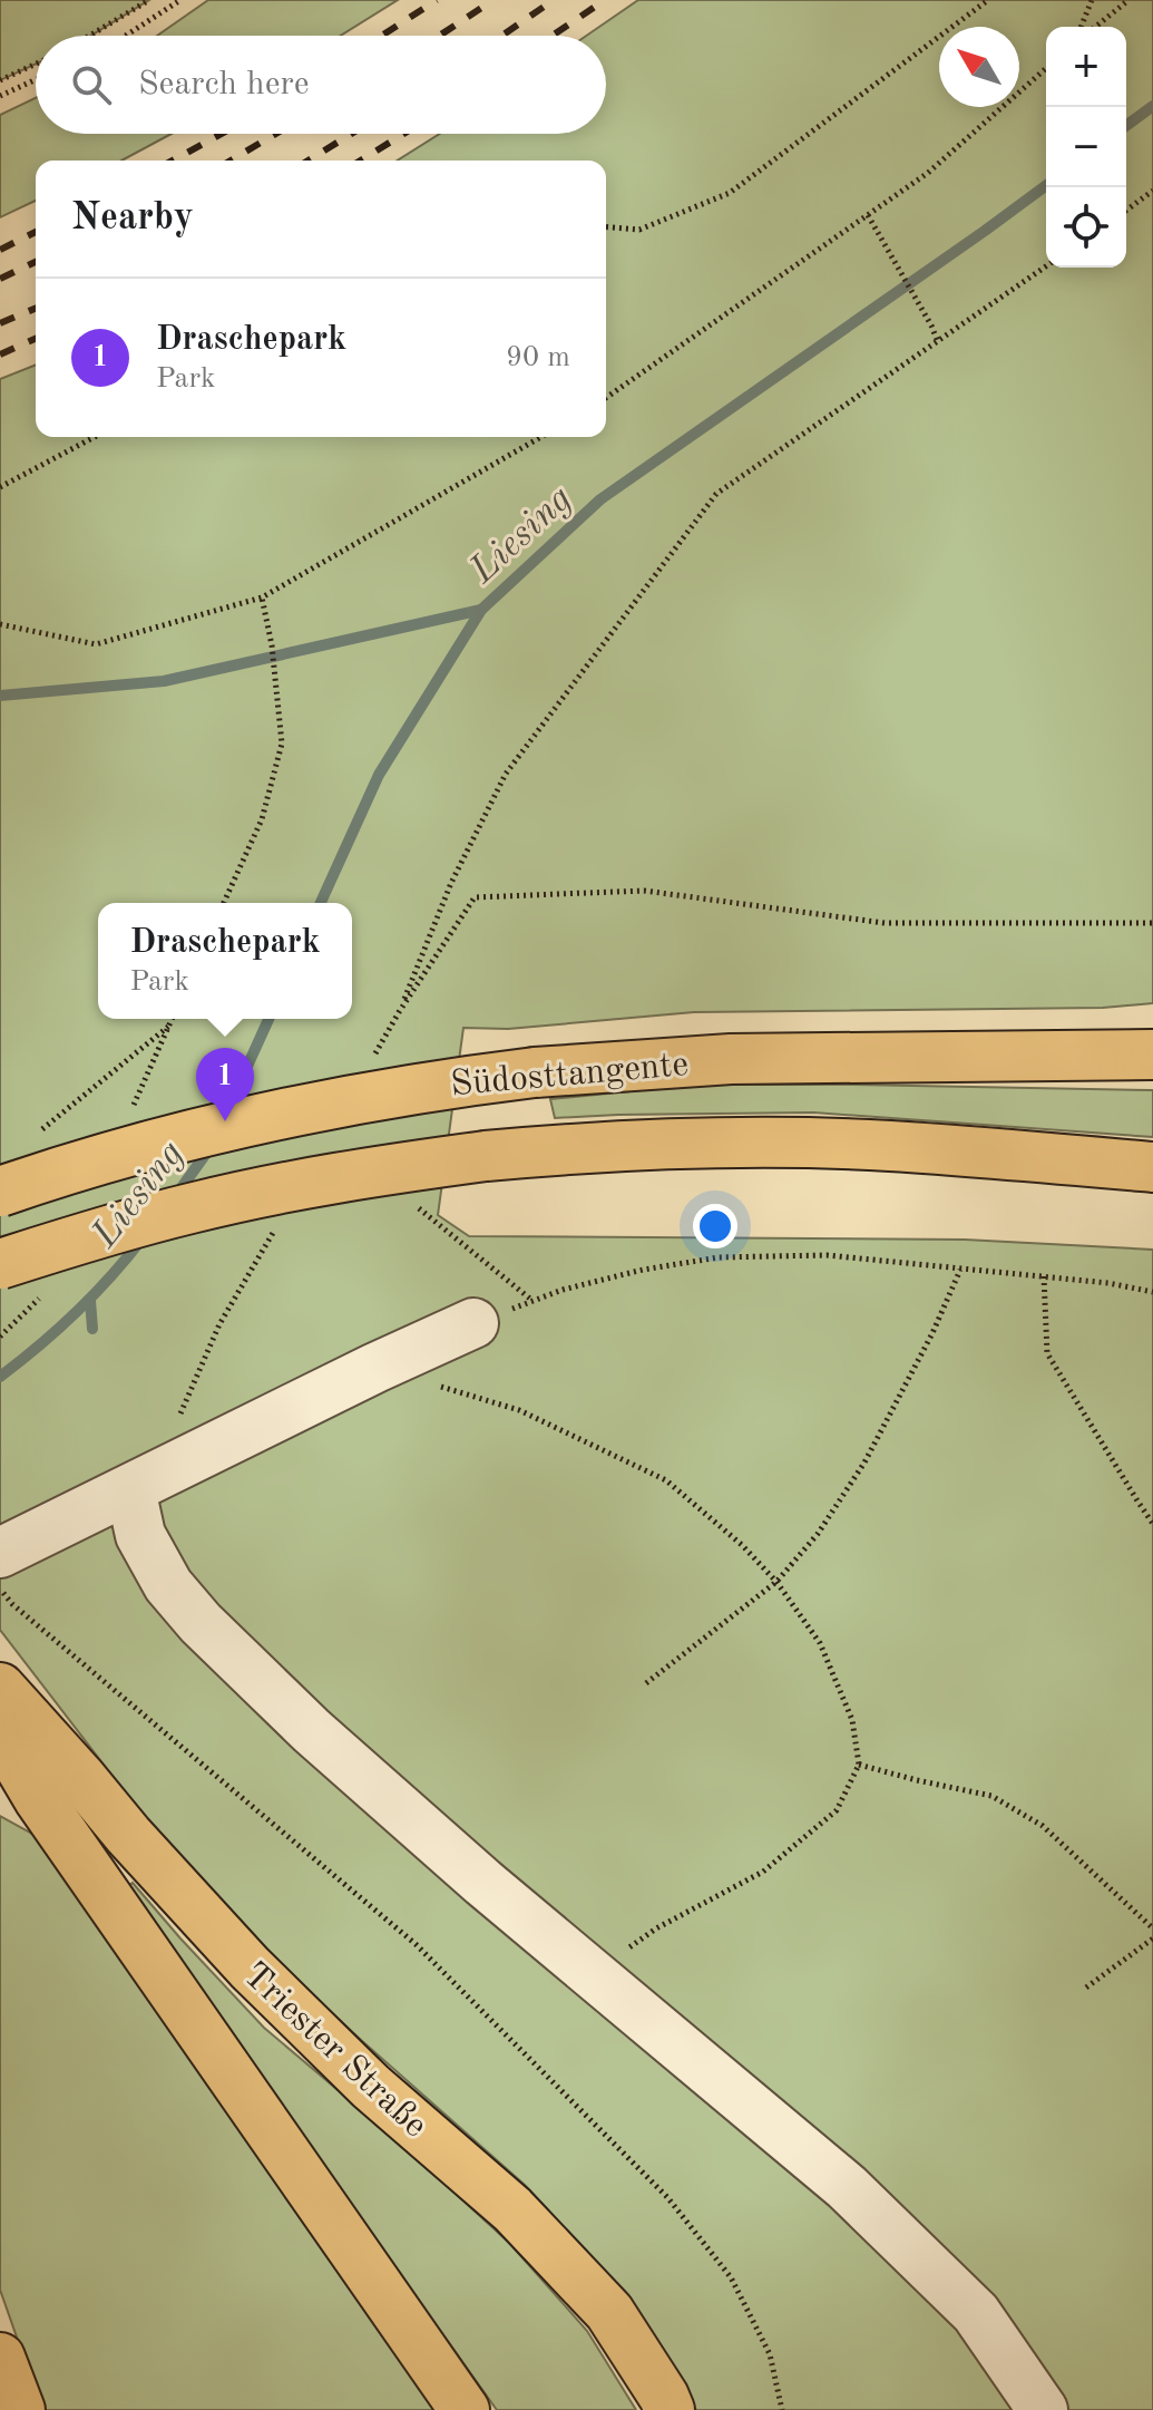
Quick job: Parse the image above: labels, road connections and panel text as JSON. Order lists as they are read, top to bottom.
{
  "streets": {
    "main road": ["Südosttangente", "Triester Straße"]
  },
  "water": ["Liesing"],
  "north": "top left",
  "page": {
    "map_buttons": ["+", "−"],
    "search": "Search here",
    "heading": "Nearby",
    "list": [
      {
        "mark": "1",
        "name": "Draschepark",
        "note": "Park",
        "value": "90 m"
      }
    ],
    "popup": ["Draschepark", "Park"],
    "pins": "1"
  }
}
